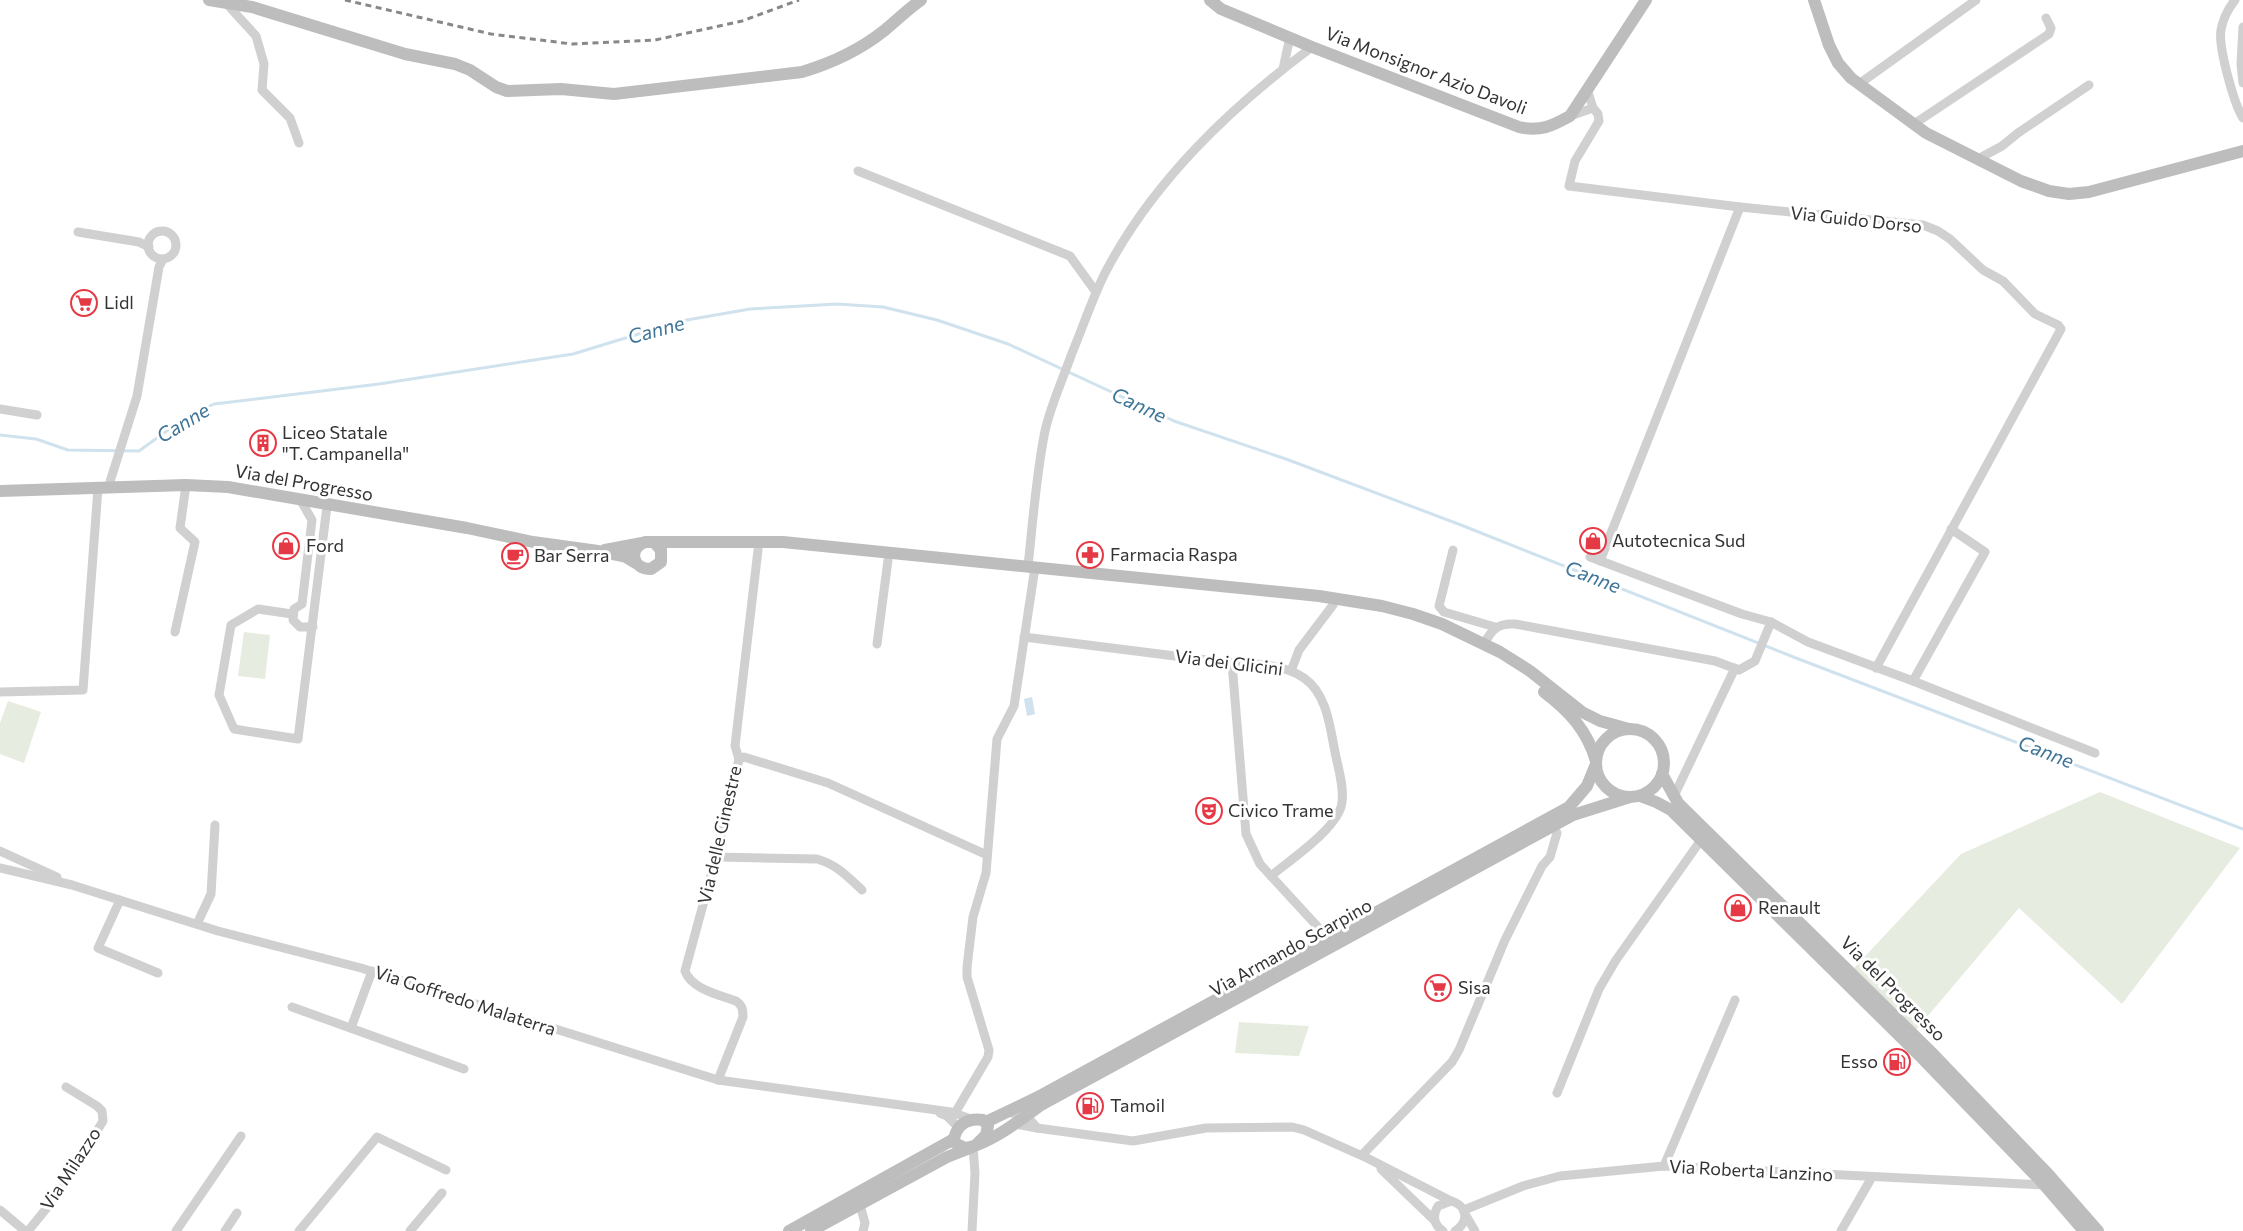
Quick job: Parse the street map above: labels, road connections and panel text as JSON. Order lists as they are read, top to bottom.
{
  "streets": {
    "street": [
      "Via Monsignor Azio Davoli",
      "Via Guido Dorso",
      "Via del Progresso",
      "Via dei Glicini",
      "Via delle Ginestre",
      "Via Armando Scarpino",
      "Via Goffredo Malaterra",
      "Via Milazzo",
      "Via Roberta Lanzino"
    ]
  },
  "crossings": [
    ["Via del Progresso", "Via Armando Scarpino"],
    ["Via del Progresso", "Via Roberta Lanzino"],
    ["Via delle Ginestre", "Via Goffredo Malaterra"],
    ["Via Armando Scarpino", "Via Goffredo Malaterra"]
  ],
  "water": ["Canne"],
  "places": {
    "supermarket": ["Lidl", "Sisa"],
    "building": ["Liceo Statale \"T. Campanella\""],
    "shop": ["Autotecnica Sud", "Ford", "Renault"],
    "pharmacy": ["Farmacia Raspa"],
    "cafe": ["Bar Serra"],
    "theatre": ["Civico Trame"],
    "fuel station": ["Esso", "Tamoil"]
  }
}
